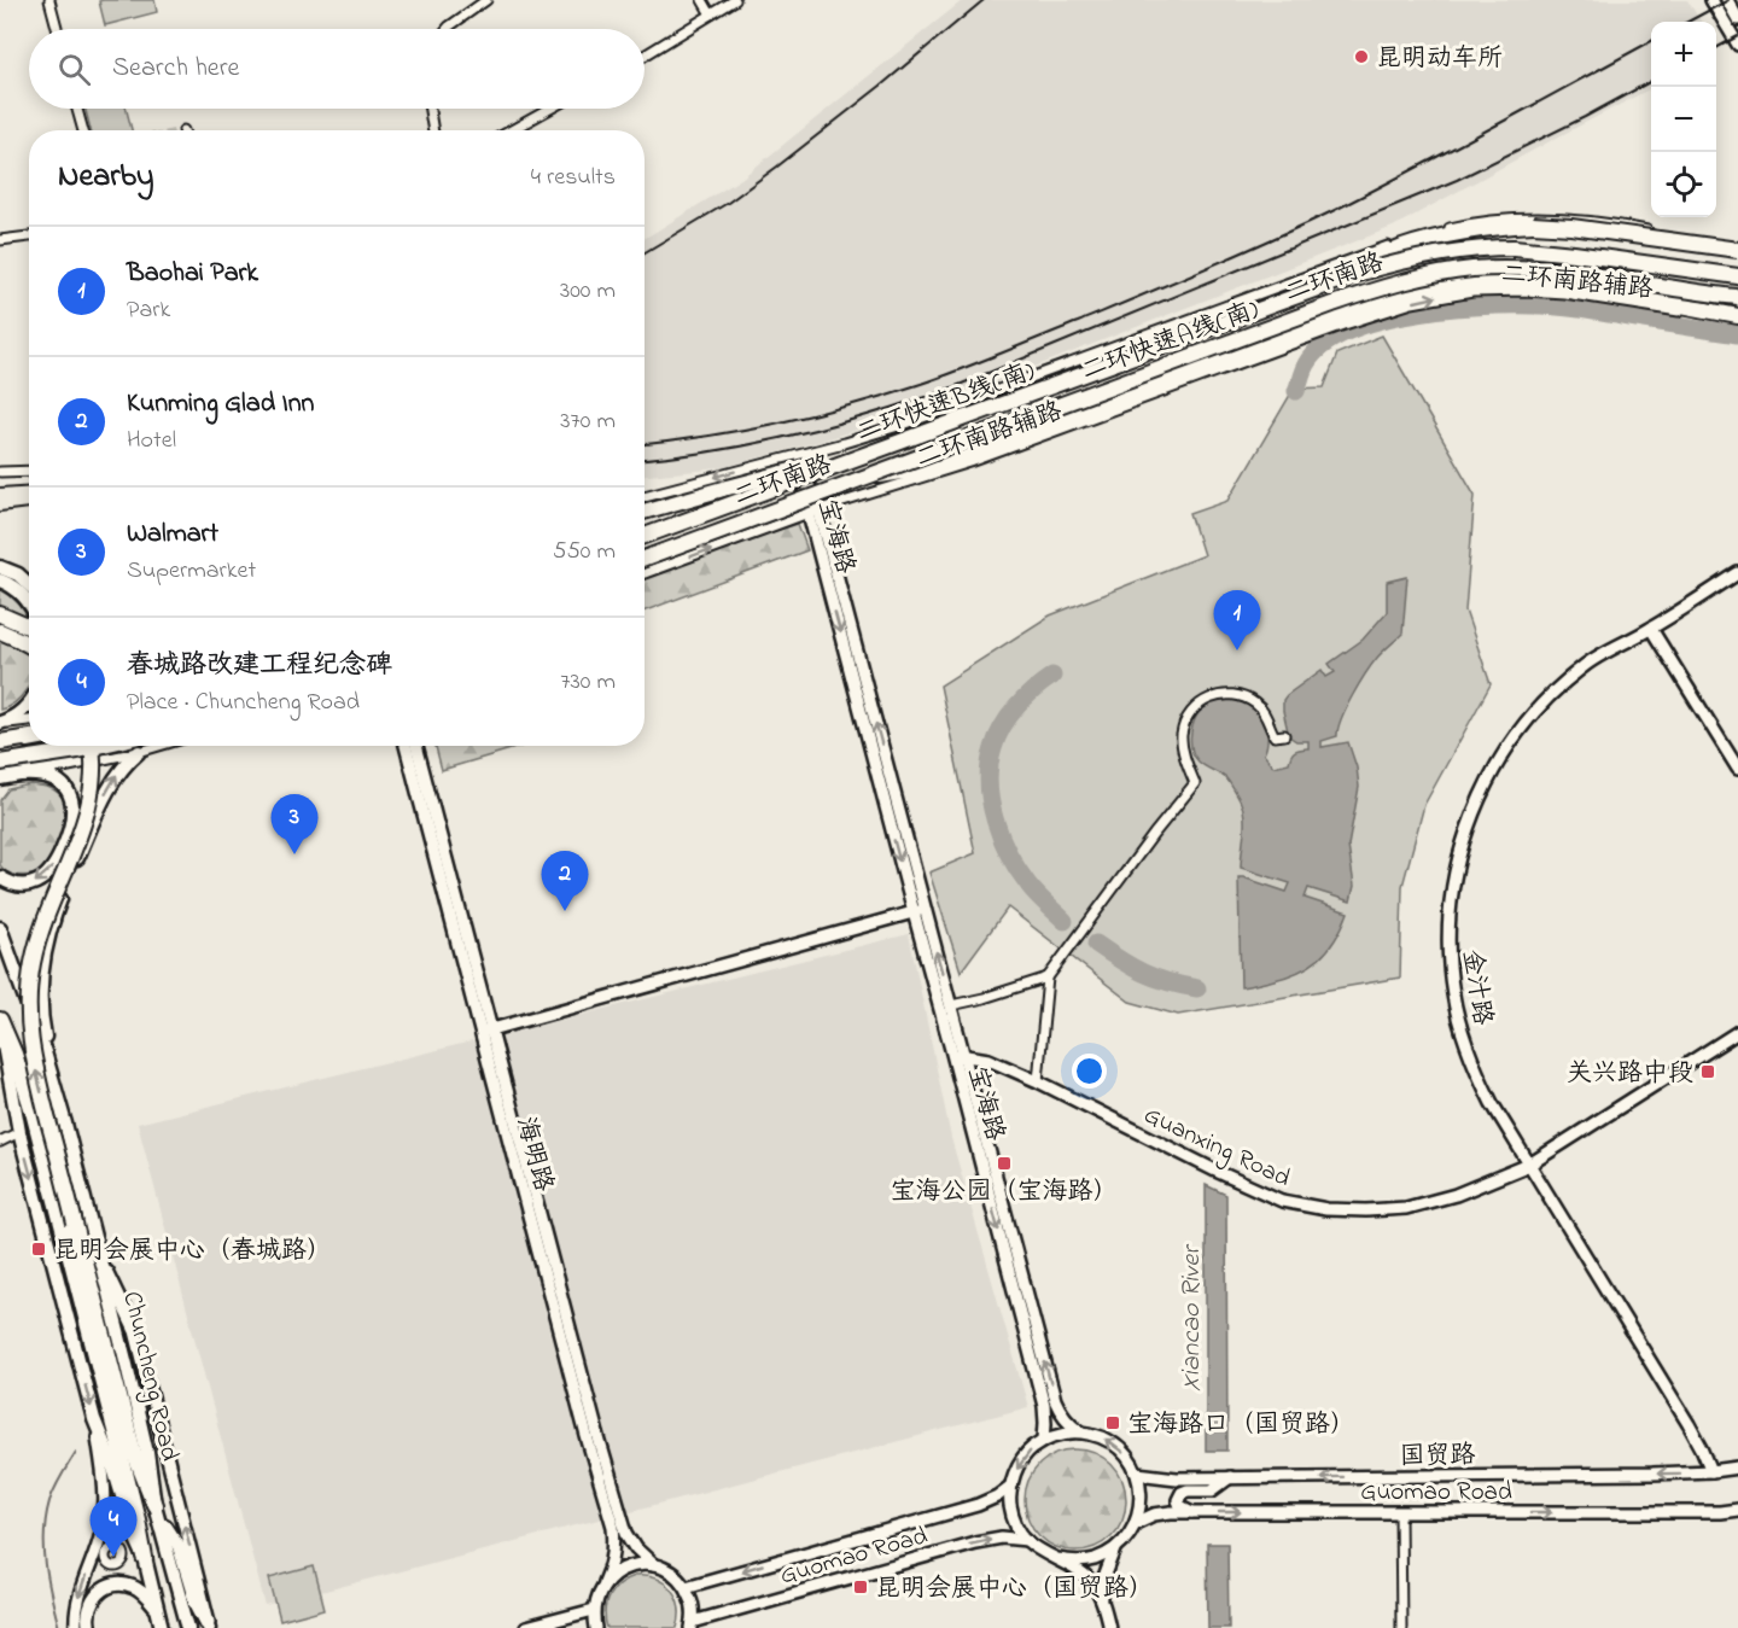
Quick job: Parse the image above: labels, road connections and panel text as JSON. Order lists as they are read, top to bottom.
{
  "streets": {
    "highway": ["二环快速A线(南)", "二环快速B线(南)"],
    "main road": [
      "二环南路",
      "宝海路",
      "金汁路",
      "Guanxing Road",
      "海明路",
      "Chuncheng Road",
      "国贸路",
      "Guomao Road"
    ],
    "street": ["二环南路辅路"]
  },
  "crossings": [
    ["二环南路", "二环快速A线(南)"],
    ["二环南路", "二环快速B线(南)"],
    ["二环南路", "宝海路"],
    ["二环南路辅路", "宝海路"],
    ["宝海路", "Guanxing Road"],
    ["宝海路", "国贸路"],
    ["宝海路", "Guomao Road"],
    ["金汁路", "Guanxing Road"],
    ["金汁路", "国贸路"],
    ["海明路", "Guomao Road"],
    ["国贸路", "Guomao Road"]
  ],
  "one_way": ["国贸路"],
  "water": ["Xiancao River"],
  "places": {
    "other": ["昆明动车所"],
    "transit": [
      "关兴路中段",
      "宝海公园（宝海路）",
      "昆明会展中心（春城路）",
      "宝海路口（国贸路）",
      "昆明会展中心（国贸路）"
    ]
  },
  "page": {
    "map_buttons": ["+", "−"],
    "search": "Search here",
    "heading": ["Nearby", "4 results"],
    "list": [
      {
        "mark": "1",
        "name": "Baohai Park",
        "note": "Park",
        "value": "300 m"
      },
      {
        "mark": "2",
        "name": "Kunming Glad Inn",
        "note": "Hotel",
        "value": "370 m"
      },
      {
        "mark": "3",
        "name": "Walmart",
        "note": "Supermarket",
        "value": "550 m"
      },
      {
        "mark": "4",
        "name": "春城路改建工程纪念碑",
        "note": "Place · Chuncheng Road",
        "value": "730 m"
      }
    ],
    "pins": [
      "1",
      "3",
      "2",
      "4"
    ]
  }
}
